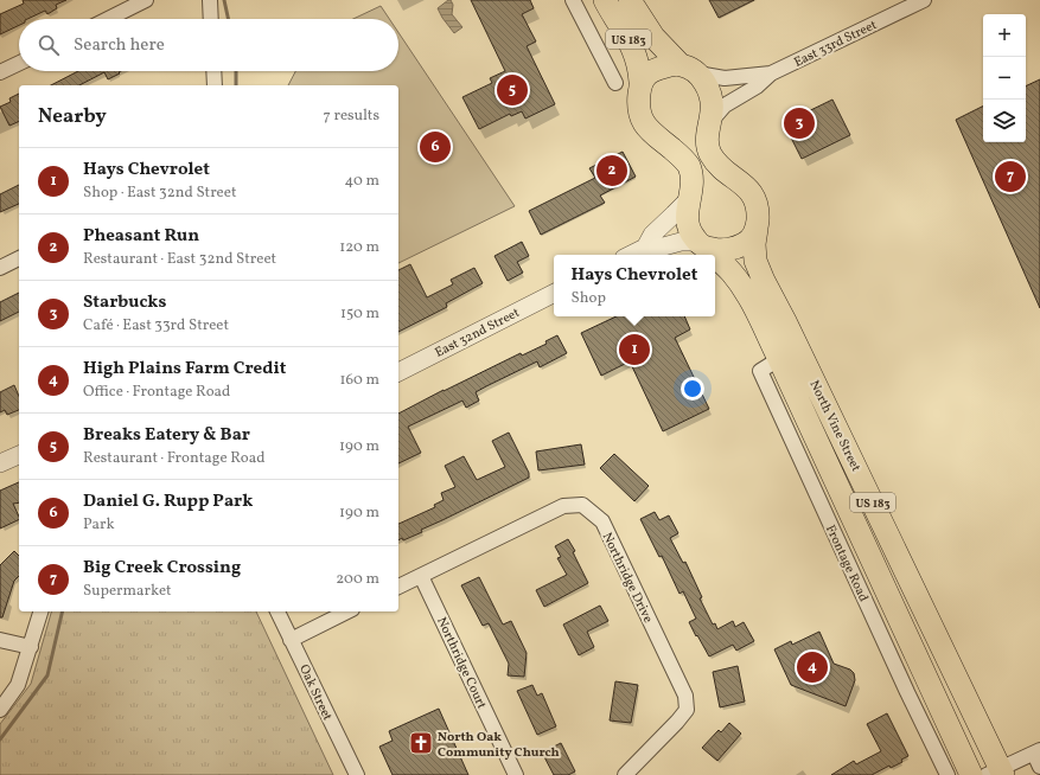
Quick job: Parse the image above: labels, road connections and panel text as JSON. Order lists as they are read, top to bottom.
{
  "streets": {
    "main road": ["US 183", "North Vine Street"],
    "street": [
      "East 33rd Street",
      "East 32nd Street",
      "Frontage Road",
      "Northridge Drive",
      "Northridge Court",
      "Oak Street"
    ]
  },
  "crossings": [
    ["US 183", "East 33rd Street"],
    ["US 183", "North Vine Street"],
    ["East 33rd Street", "North Vine Street"],
    ["North Vine Street", "Frontage Road"],
    ["Northridge Drive", "Northridge Court"]
  ],
  "places": {
    "church": ["North Oak Community Church"]
  },
  "page": {
    "map_buttons": ["+", "−"],
    "search": "Search here",
    "pins": [
      "5",
      "3",
      "6",
      "2",
      "7",
      "1",
      "4"
    ],
    "heading": ["Nearby", "7 results"],
    "list": [
      {
        "mark": "1",
        "name": "Hays Chevrolet",
        "note": "Shop · East 32nd Street",
        "value": "40 m"
      },
      {
        "mark": "2",
        "name": "Pheasant Run",
        "note": "Restaurant · East 32nd Street",
        "value": "120 m"
      },
      {
        "mark": "3",
        "name": "Starbucks",
        "note": "Café · East 33rd Street",
        "value": "150 m"
      },
      {
        "mark": "4",
        "name": "High Plains Farm Credit",
        "note": "Office · Frontage Road",
        "value": "160 m"
      },
      {
        "mark": "5",
        "name": "Breaks Eatery & Bar",
        "note": "Restaurant · Frontage Road",
        "value": "190 m"
      },
      {
        "mark": "6",
        "name": "Daniel G. Rupp Park",
        "note": "Park",
        "value": "190 m"
      },
      {
        "mark": "7",
        "name": "Big Creek Crossing",
        "note": "Supermarket",
        "value": "200 m"
      }
    ],
    "popup": ["Hays Chevrolet", "Shop"]
  }
}
